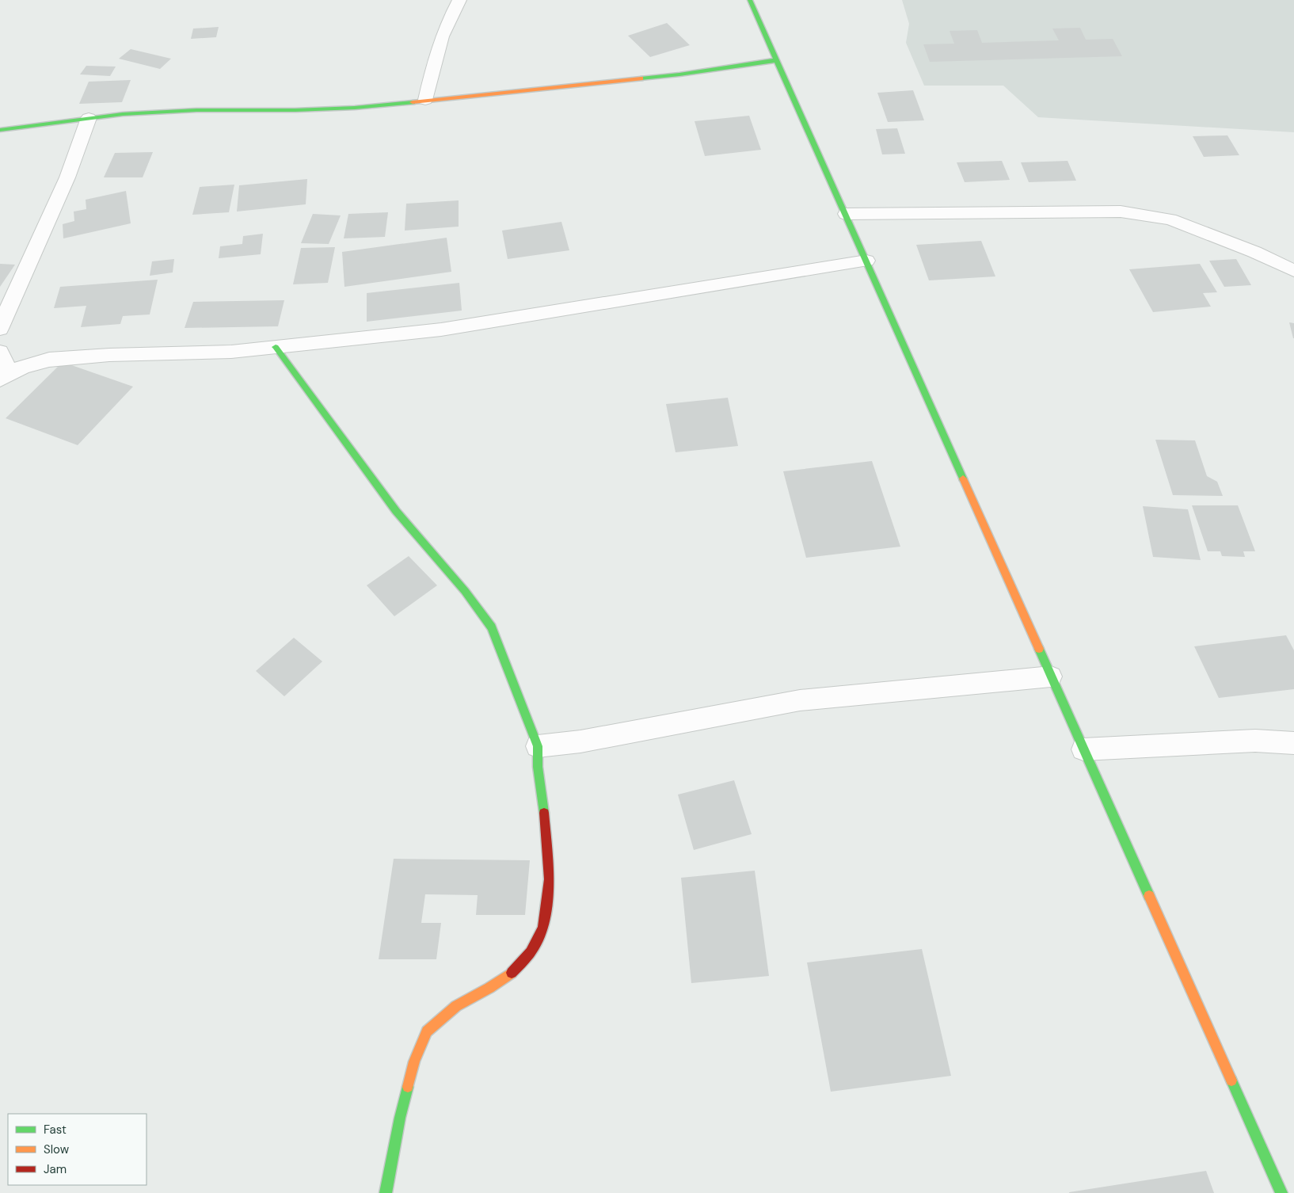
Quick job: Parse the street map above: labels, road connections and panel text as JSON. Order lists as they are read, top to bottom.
{
  "legend": ["Fast", "Slow", "Jam"]
}
